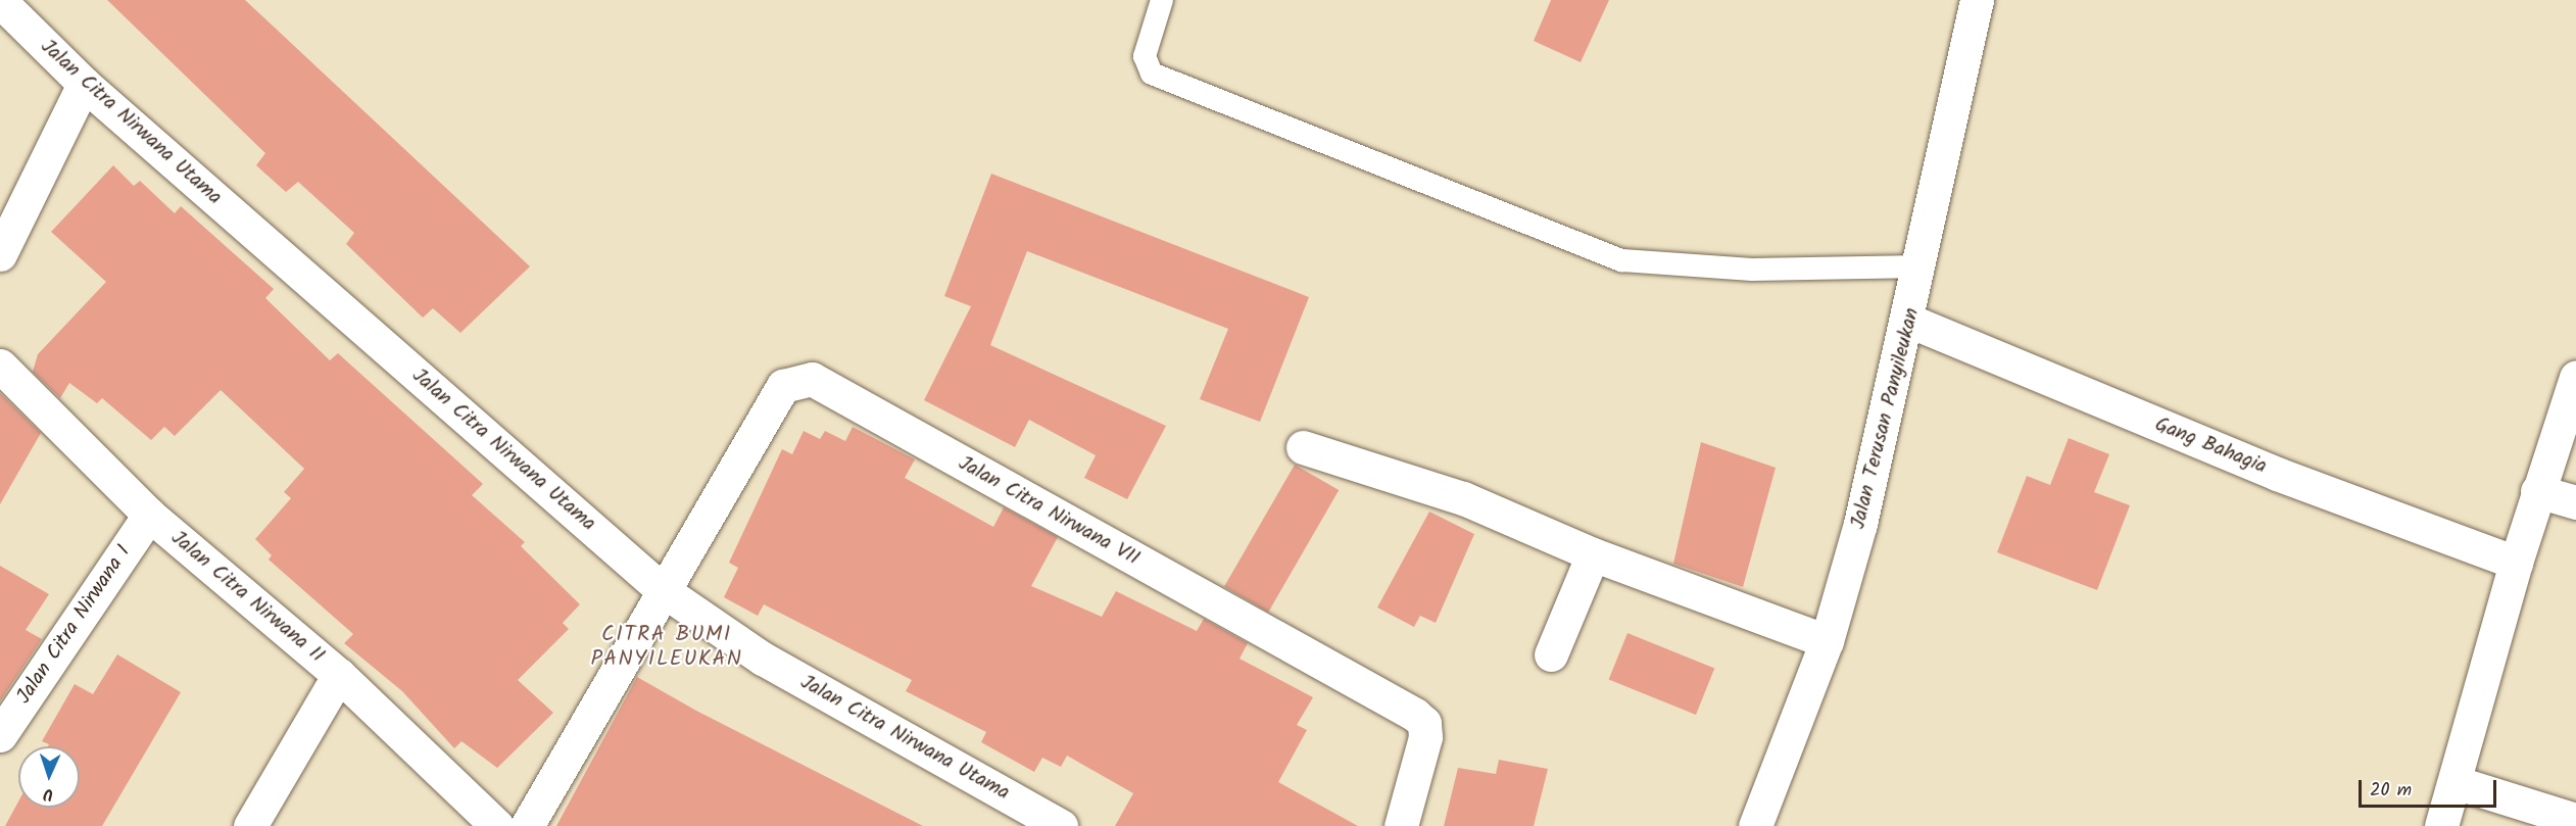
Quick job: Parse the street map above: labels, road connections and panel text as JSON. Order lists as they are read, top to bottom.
{
  "streets": {
    "street": [
      "Jalan Citra Nirwana Utama",
      "Jalan Terusan Panyileukan",
      "Gang Bahagia",
      "Jalan Citra Nirwana VII",
      "Jalan Citra Nirwana II",
      "Jalan Citra Nirwana I"
    ]
  },
  "crossings": [
    ["Jalan Citra Nirwana Utama", "Jalan Citra Nirwana VII"],
    ["Jalan Terusan Panyileukan", "Gang Bahagia"],
    ["Jalan Citra Nirwana II", "Jalan Citra Nirwana I"]
  ],
  "districts": ["CITRA BUMI PANYILEUKAN"],
  "scale_bar": "20 m",
  "north": "bottom"
}
